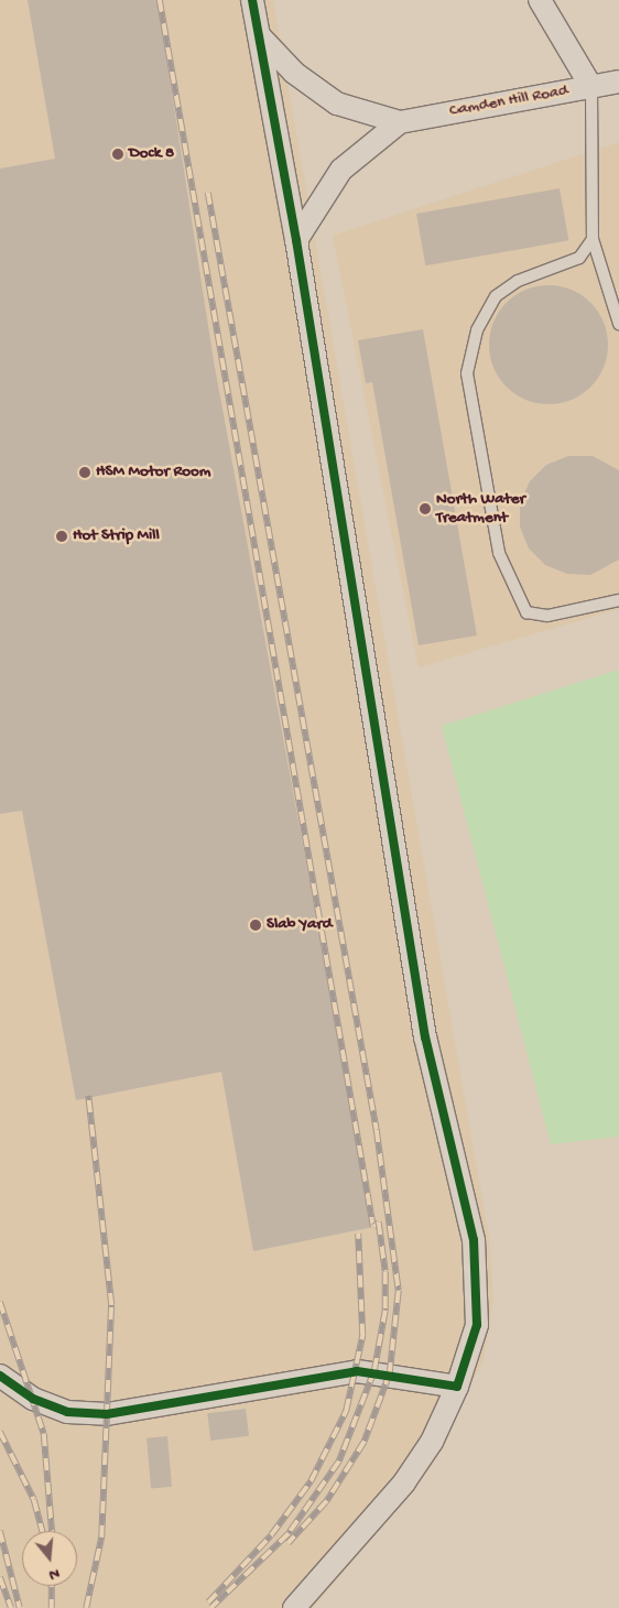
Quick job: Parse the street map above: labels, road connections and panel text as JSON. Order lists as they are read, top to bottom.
{
  "streets": {
    "street": ["Camden Hill Road"]
  },
  "places": [
    "Dock 8",
    "HSM Motor Room",
    "North Water Treatment",
    "Hot Strip Mill",
    "Slab Yard"
  ],
  "north": "bottom"
}
